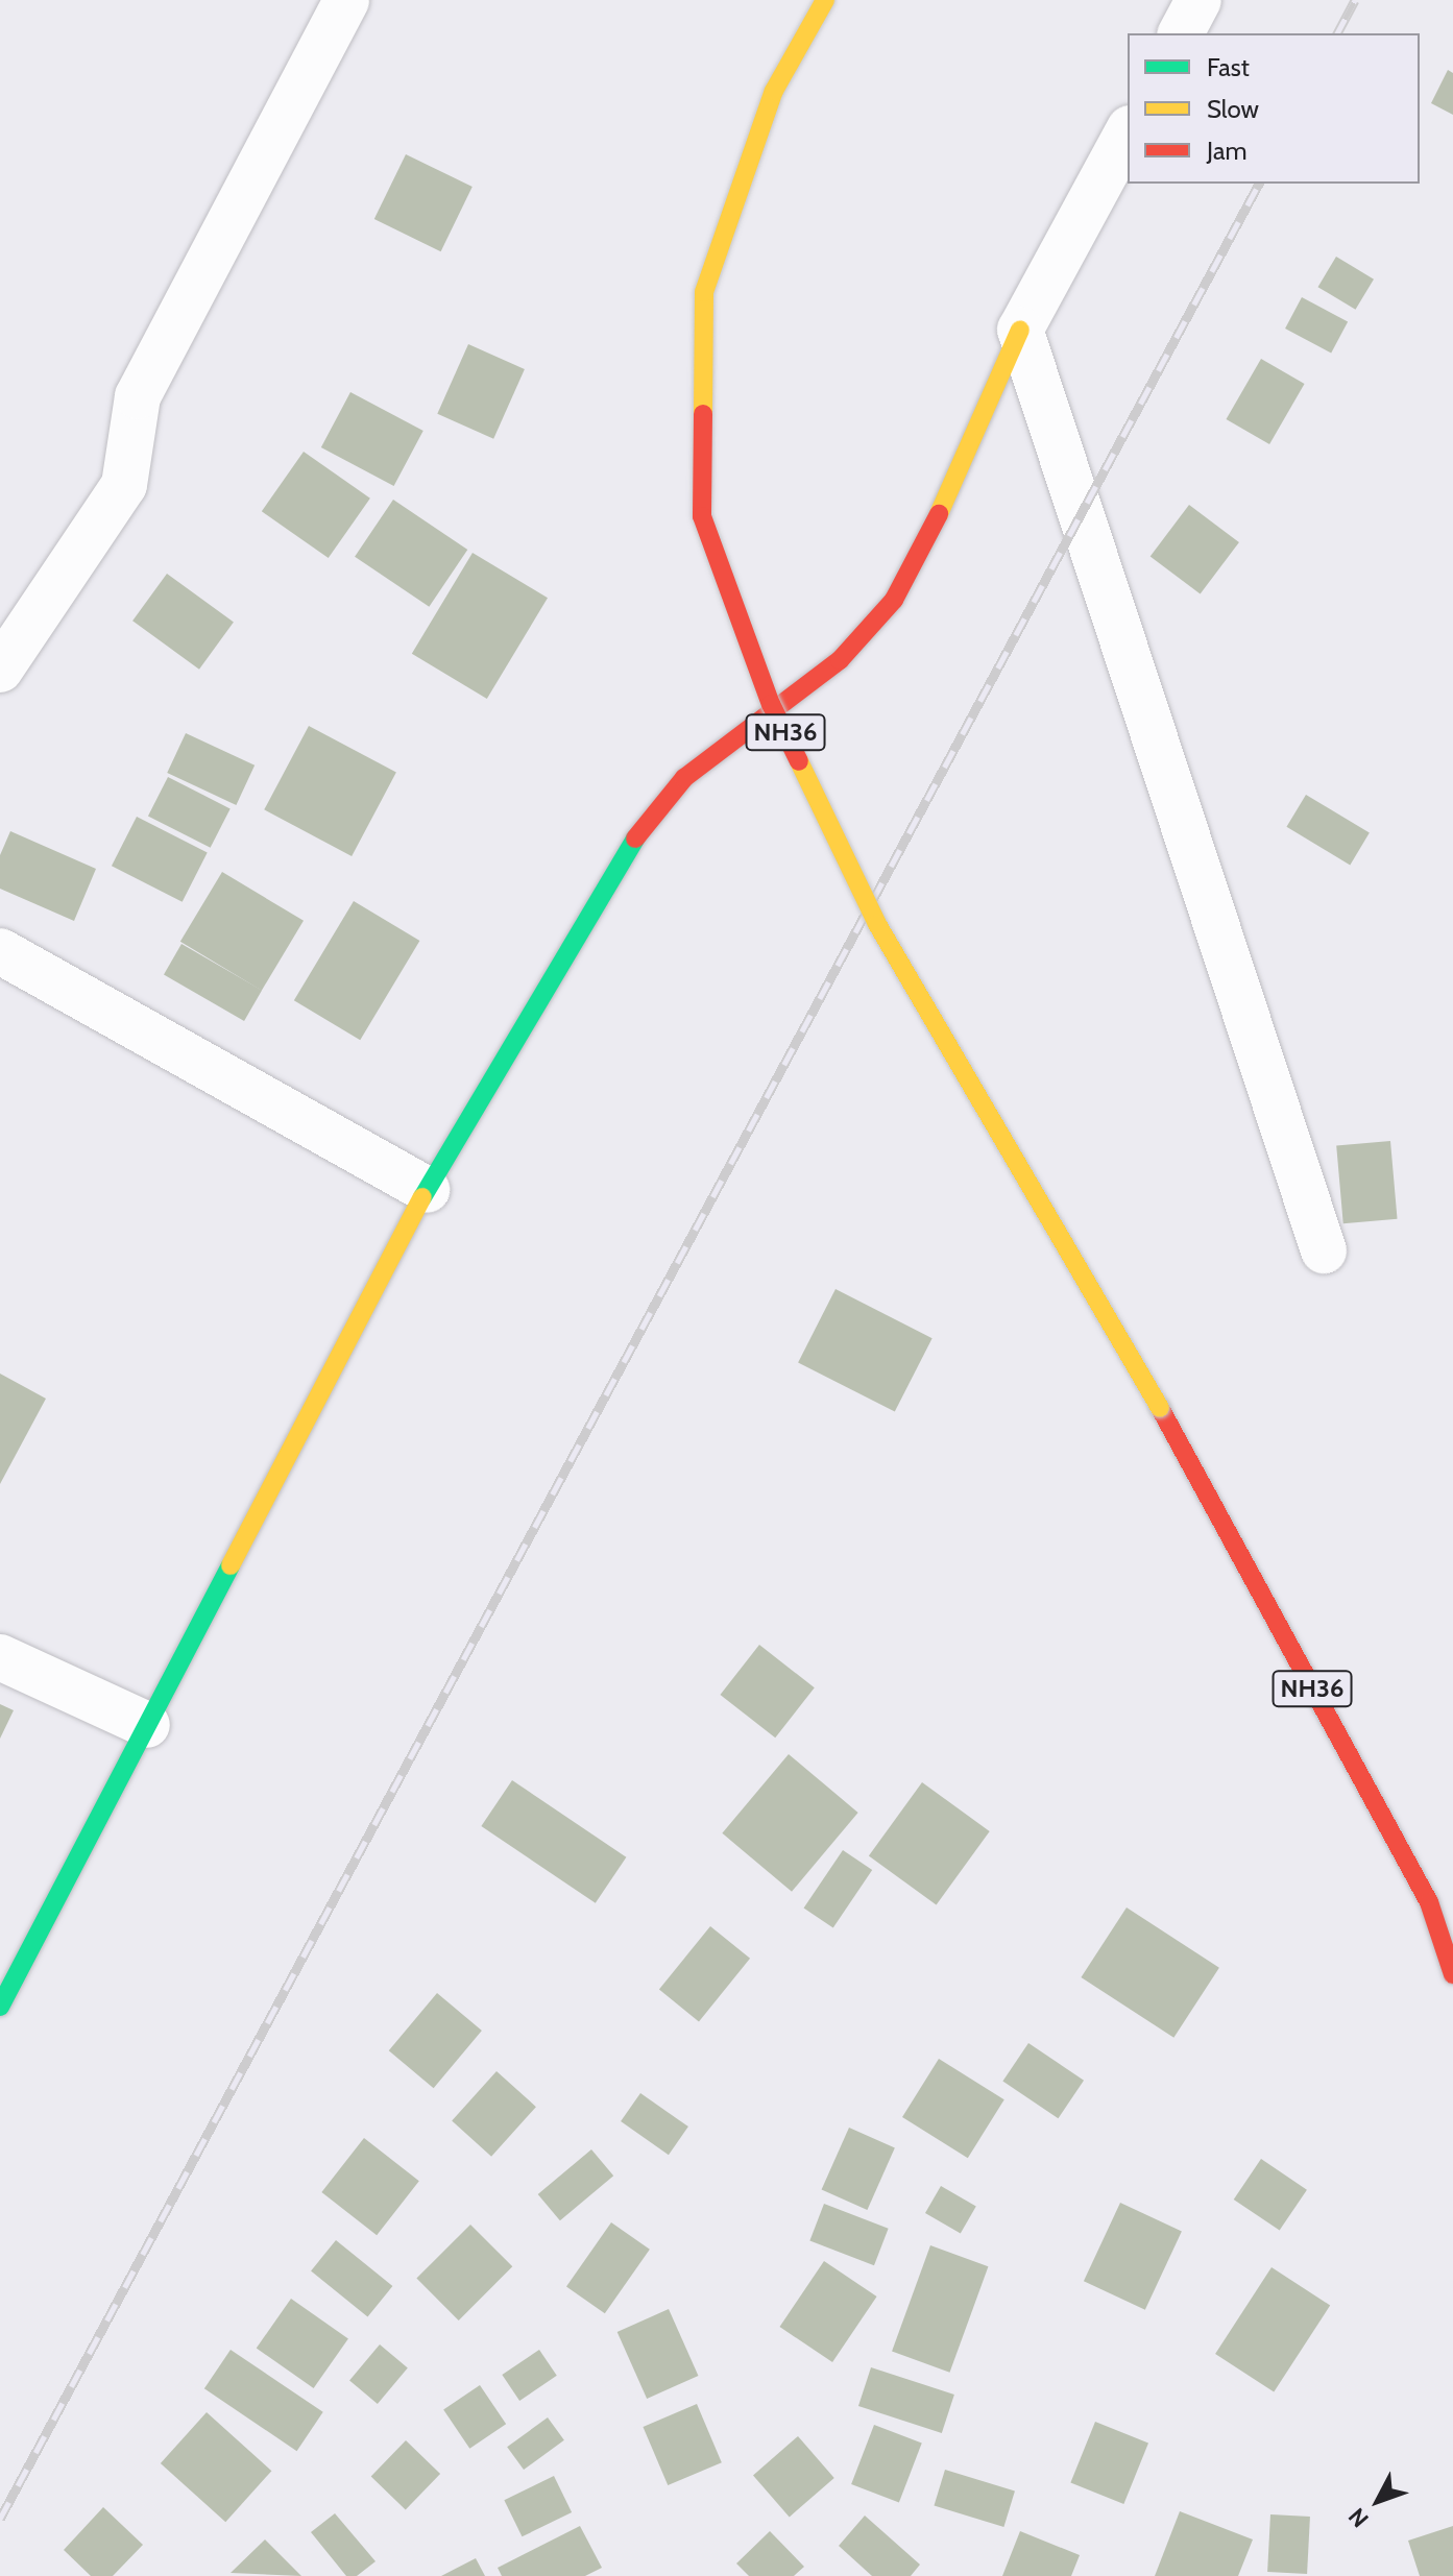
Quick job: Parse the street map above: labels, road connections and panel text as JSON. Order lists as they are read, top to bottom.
{
  "streets": {
    "main road": ["NH36"]
  },
  "legend": ["Fast", "Slow", "Jam"],
  "north": "bottom left"
}
